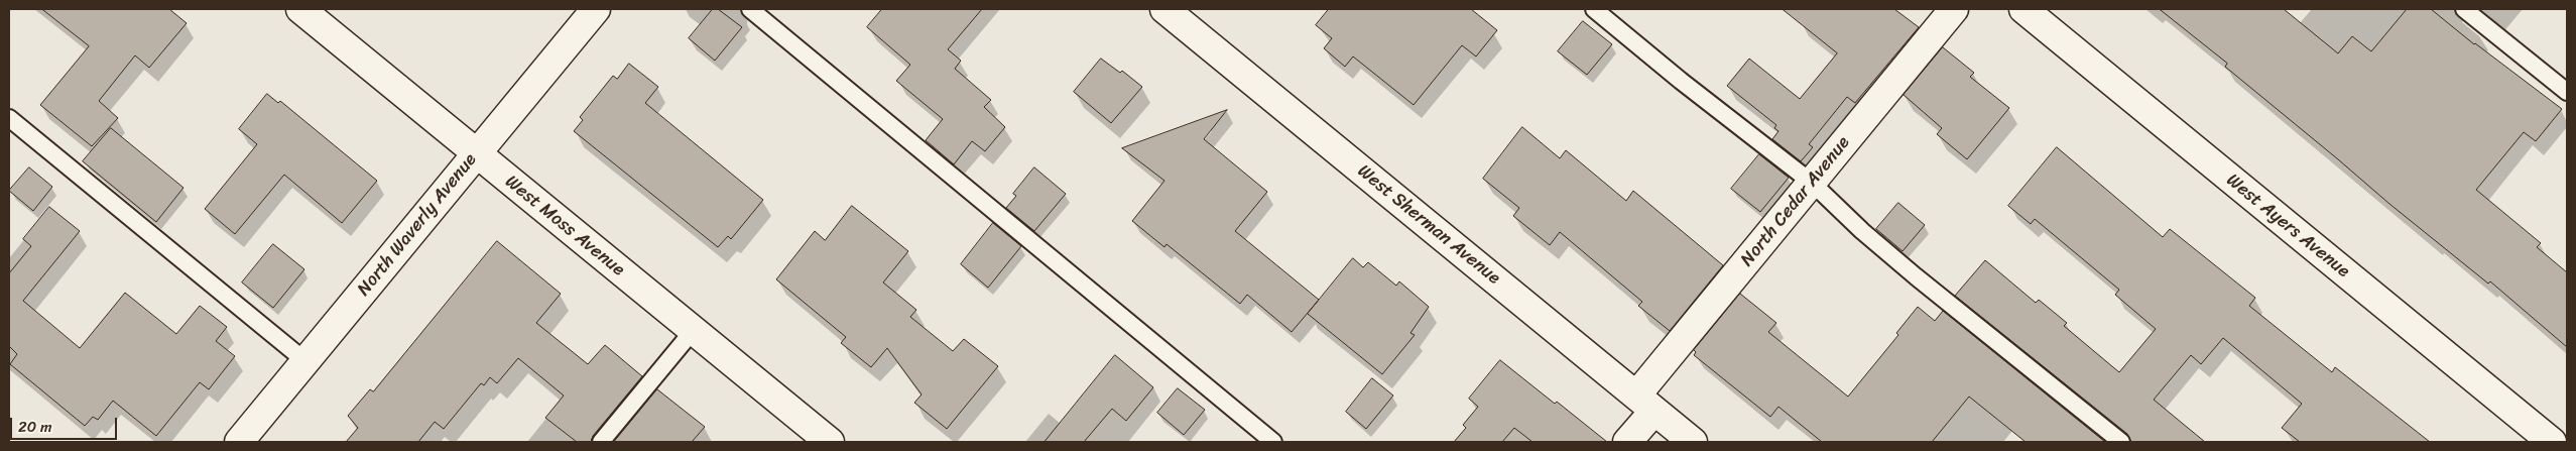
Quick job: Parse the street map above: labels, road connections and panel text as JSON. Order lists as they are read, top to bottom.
{
  "streets": {
    "street": [
      "North Cedar Avenue",
      "North Waverly Avenue",
      "West Sherman Avenue",
      "West Moss Avenue",
      "West Ayers Avenue"
    ]
  },
  "crossings": [
    ["North Cedar Avenue", "West Sherman Avenue"],
    ["North Waverly Avenue", "West Moss Avenue"]
  ],
  "scale_bar": "20 m"
}
